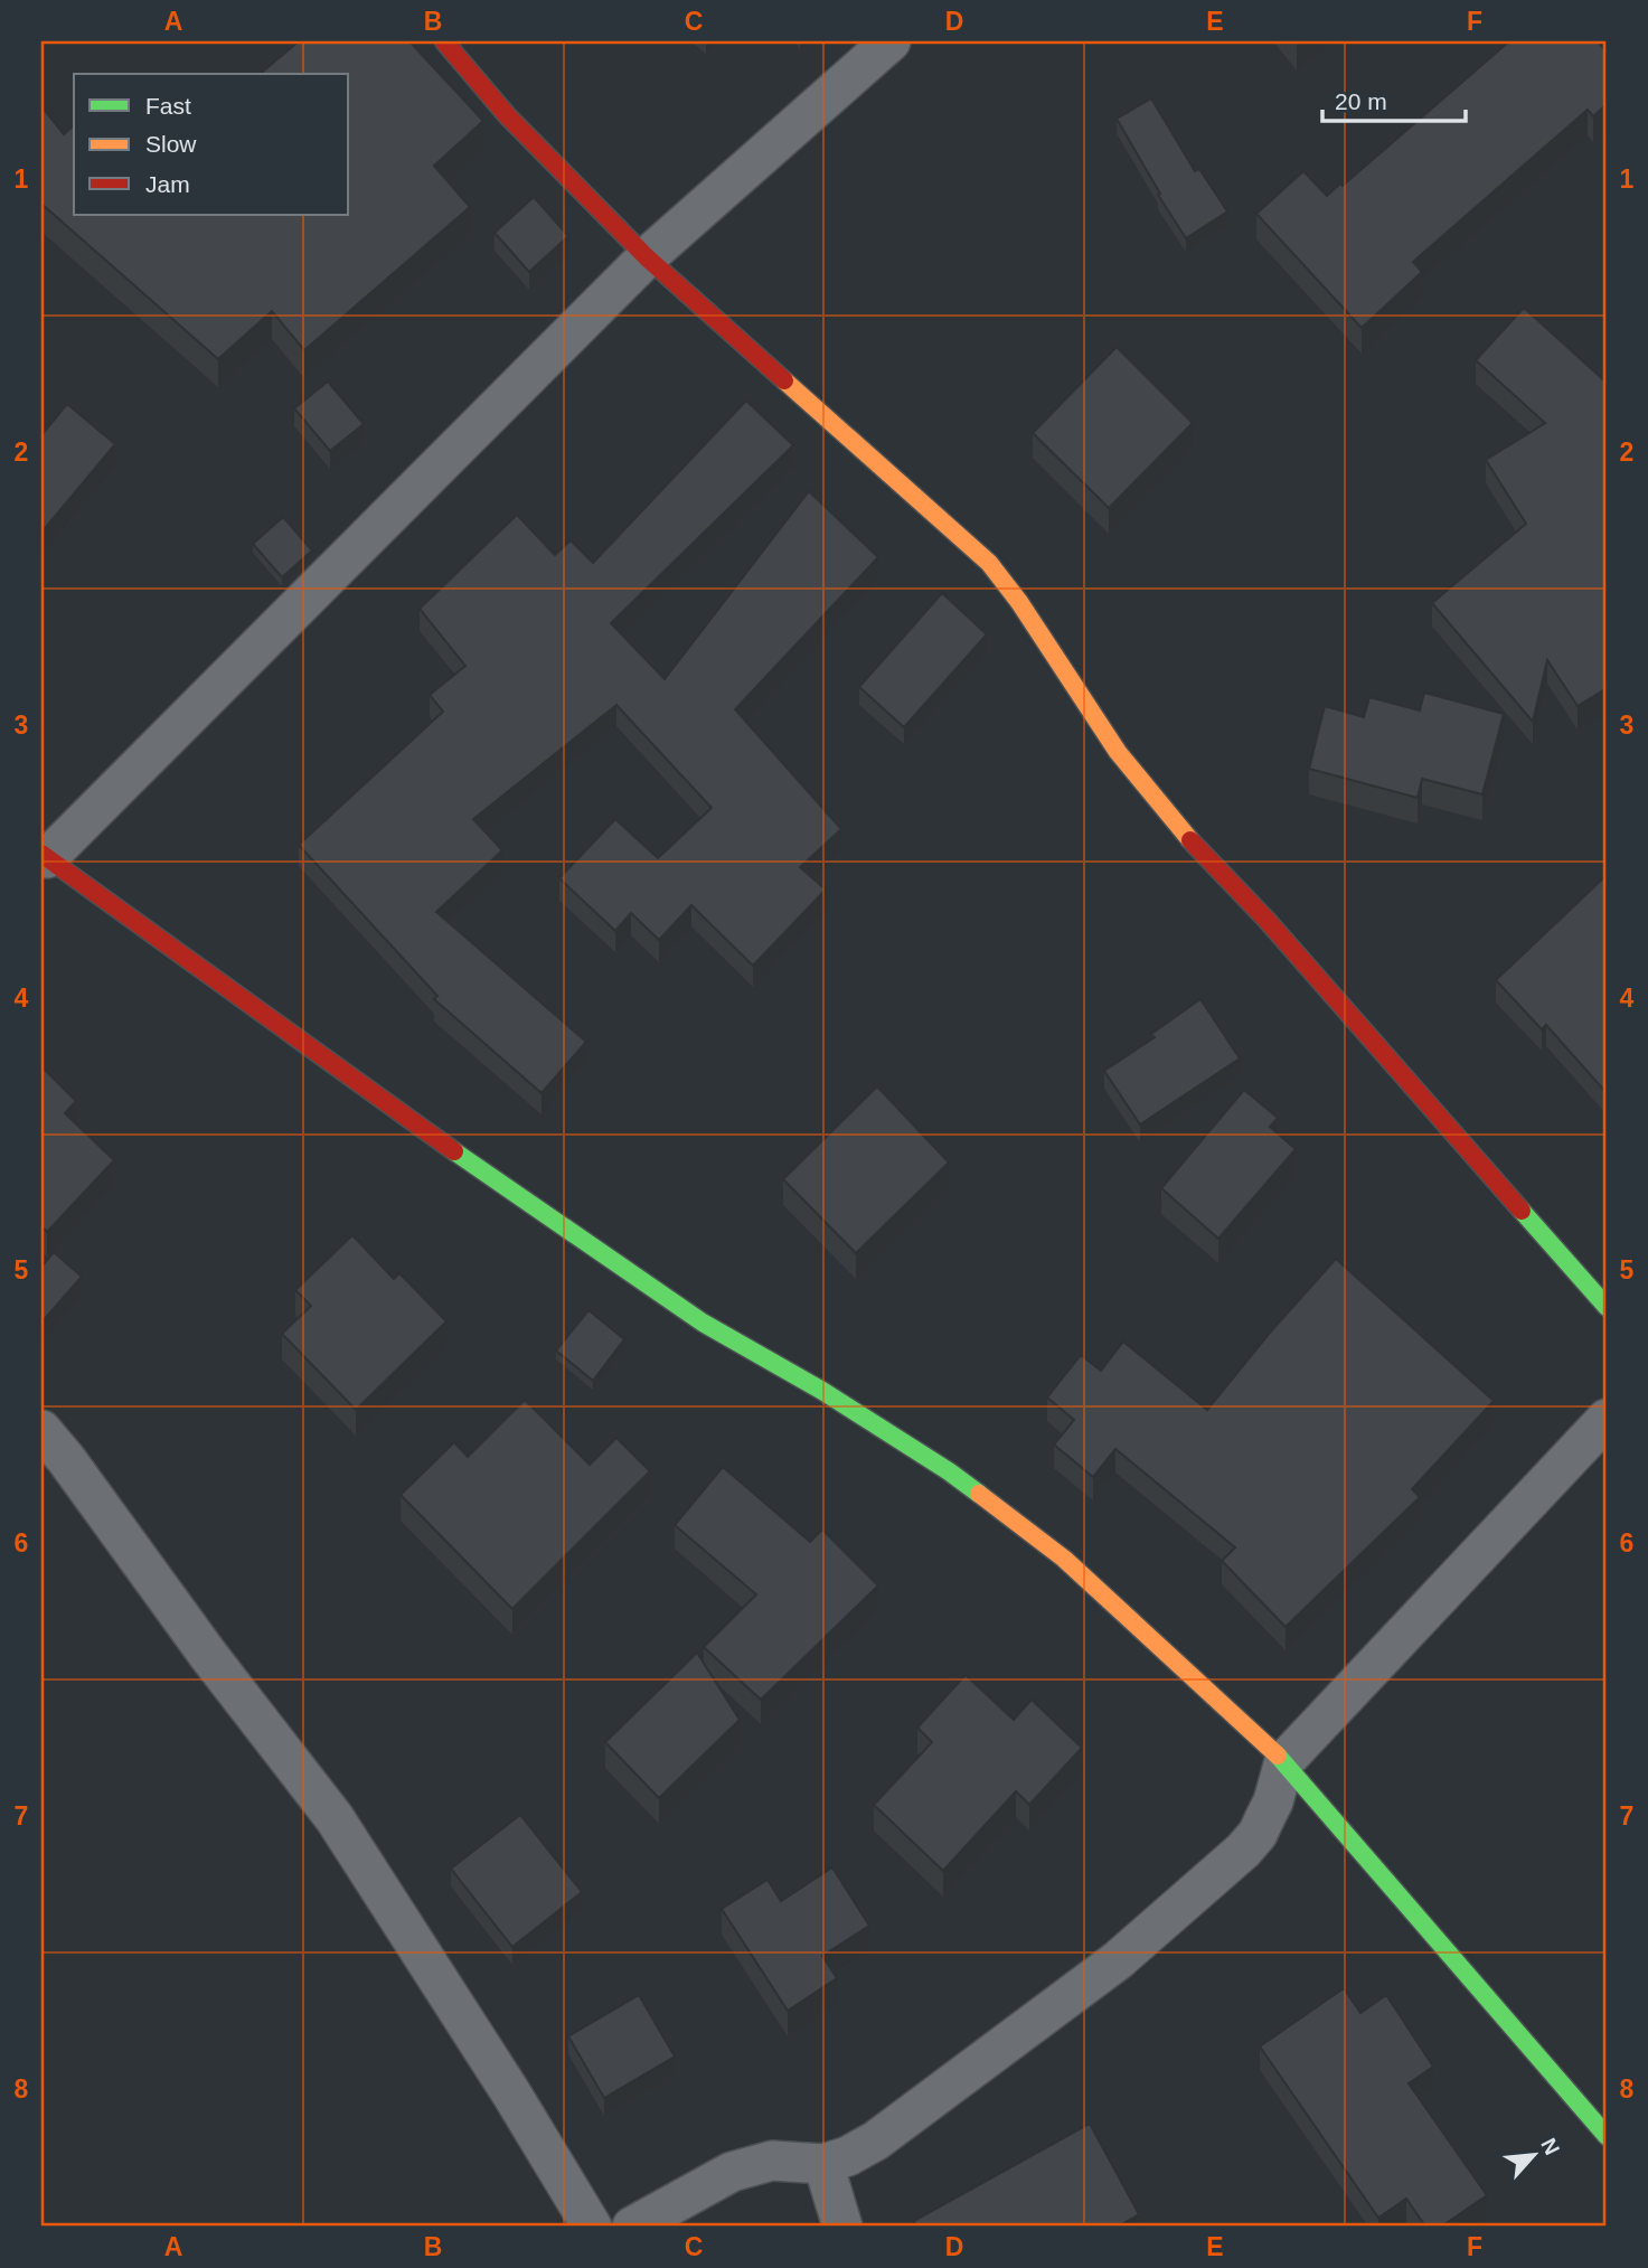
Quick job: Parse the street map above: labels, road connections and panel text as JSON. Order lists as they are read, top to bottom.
{
  "legend": ["Fast", "Slow", "Jam"],
  "scale_bar": "20 m",
  "north": "top right",
  "grid": {
    "columns": [
      "A",
      "B",
      "C",
      "D",
      "E",
      "F"
    ],
    "rows": [
      "1",
      "2",
      "3",
      "4",
      "5",
      "6",
      "7",
      "8"
    ]
  }
}
